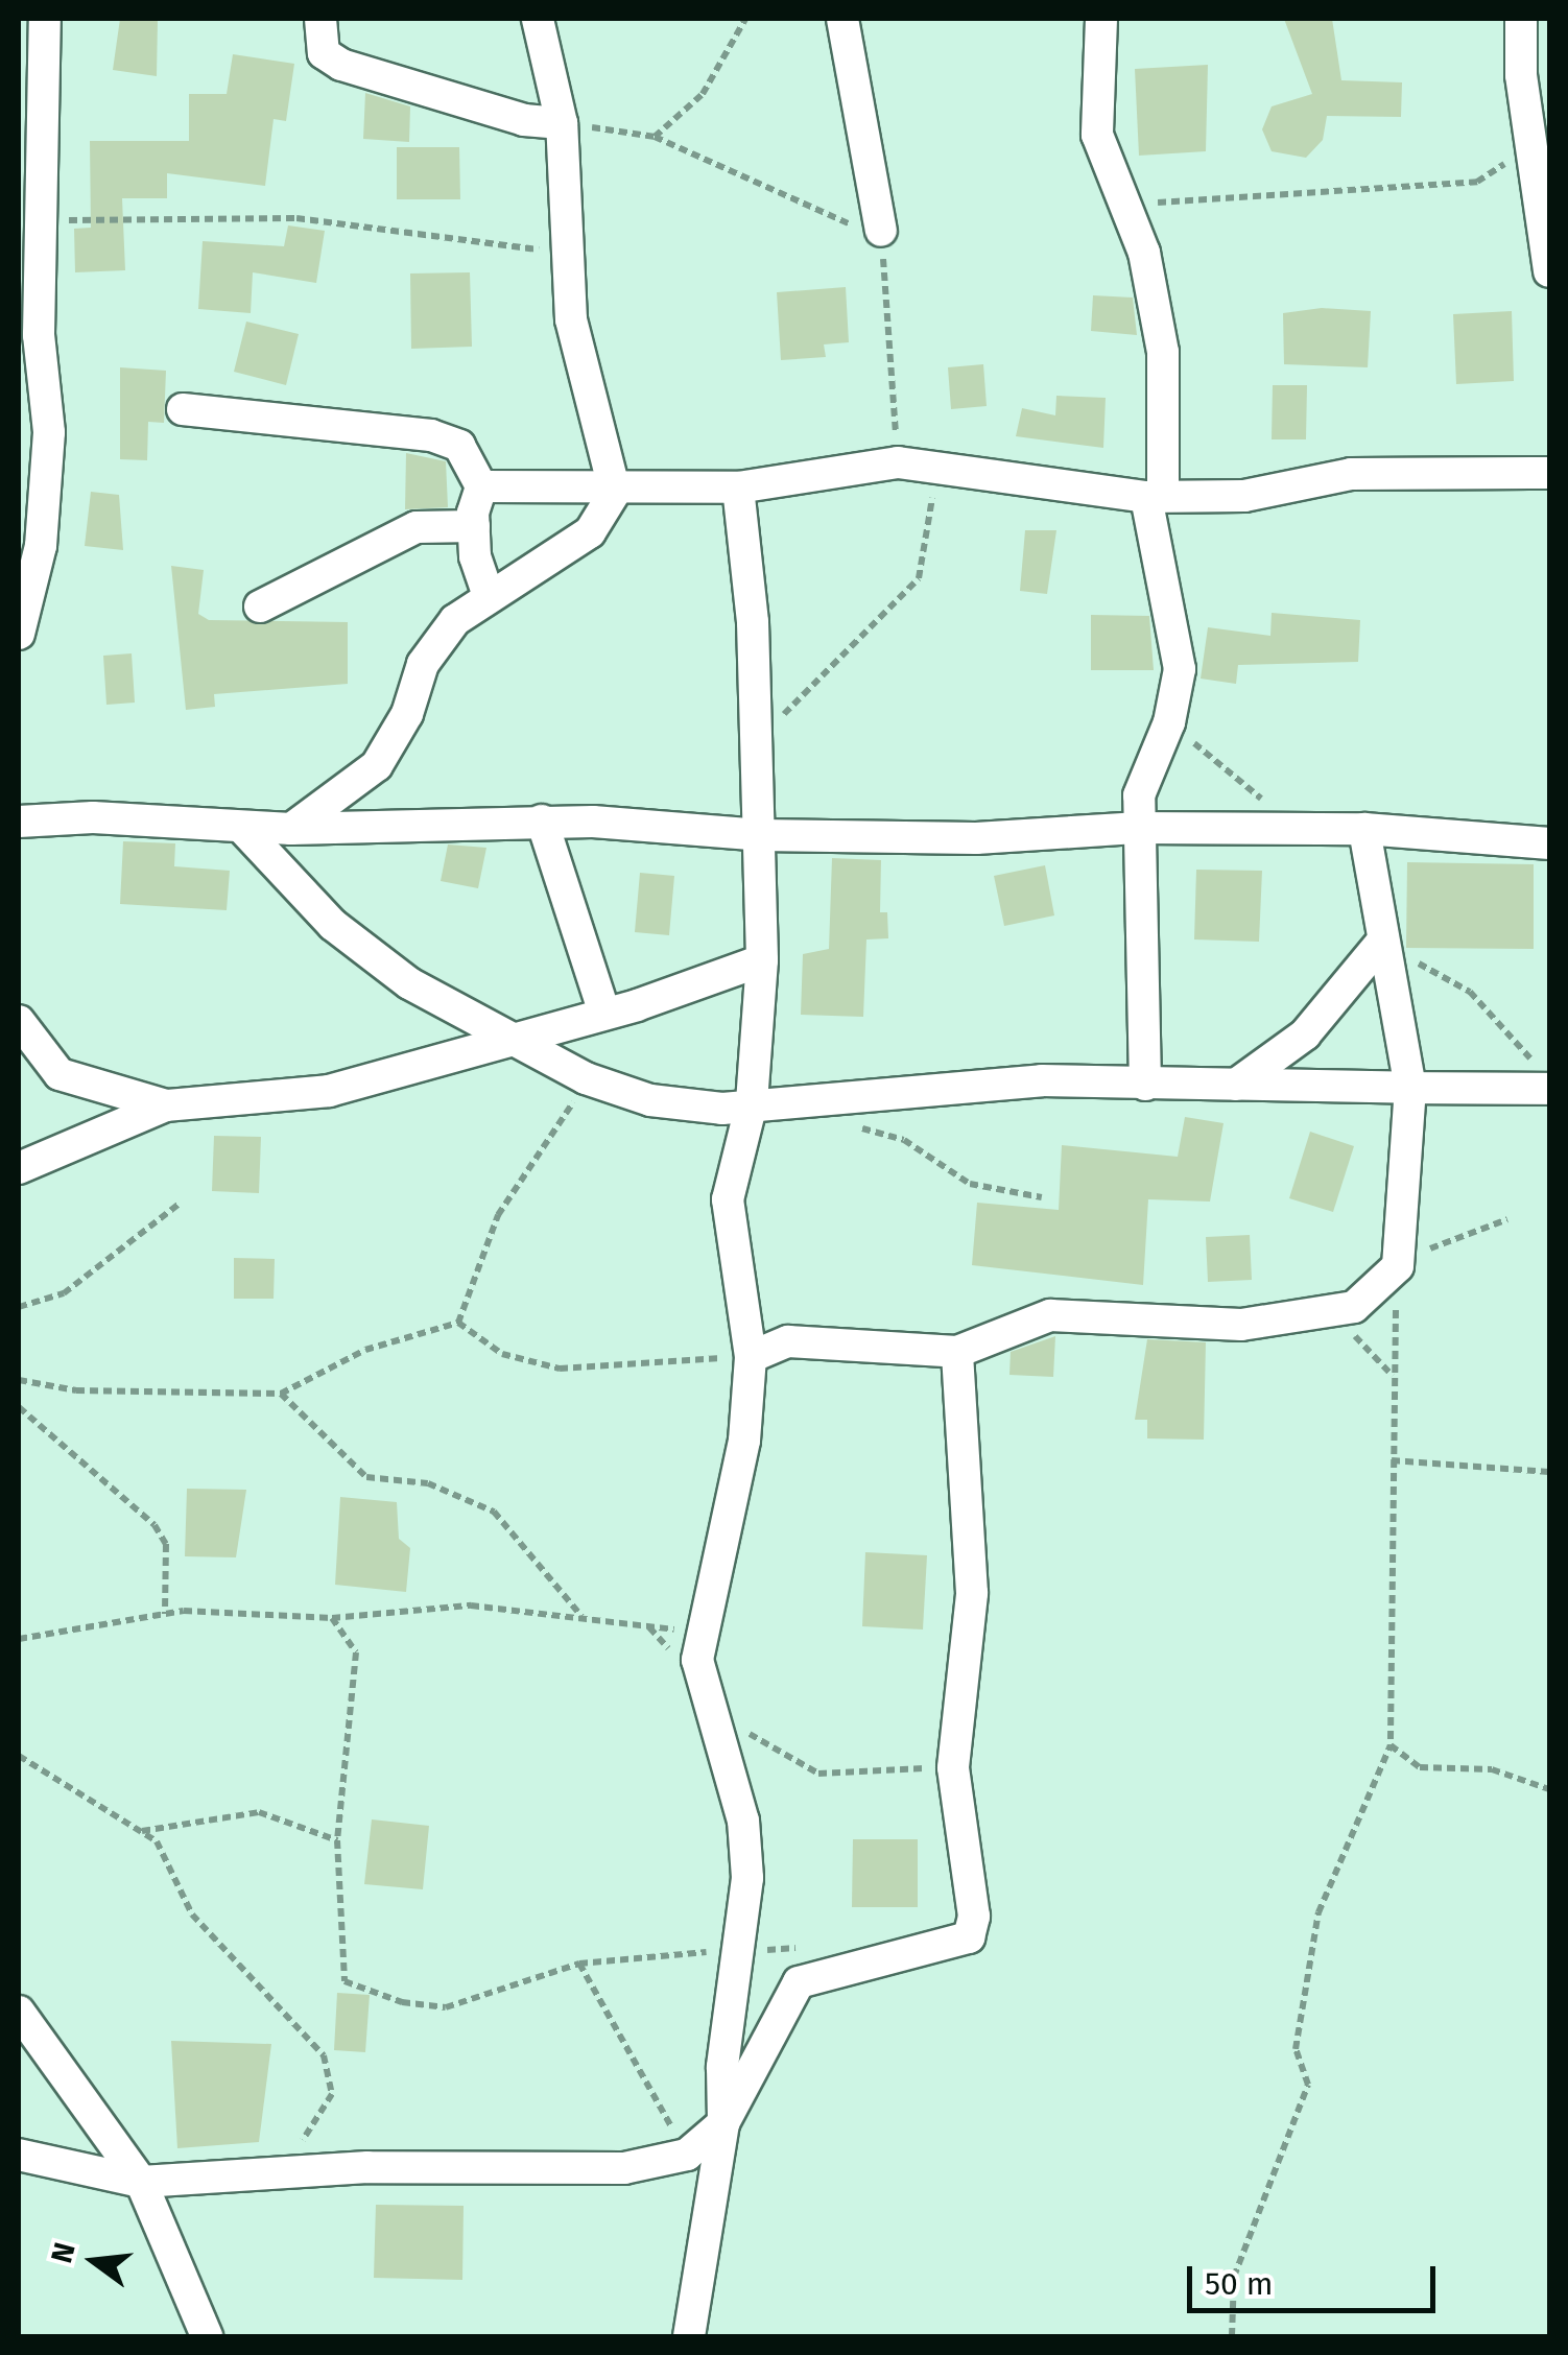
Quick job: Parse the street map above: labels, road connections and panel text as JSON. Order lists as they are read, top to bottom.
{
  "scale_bar": "50 m",
  "north": "left"
}
